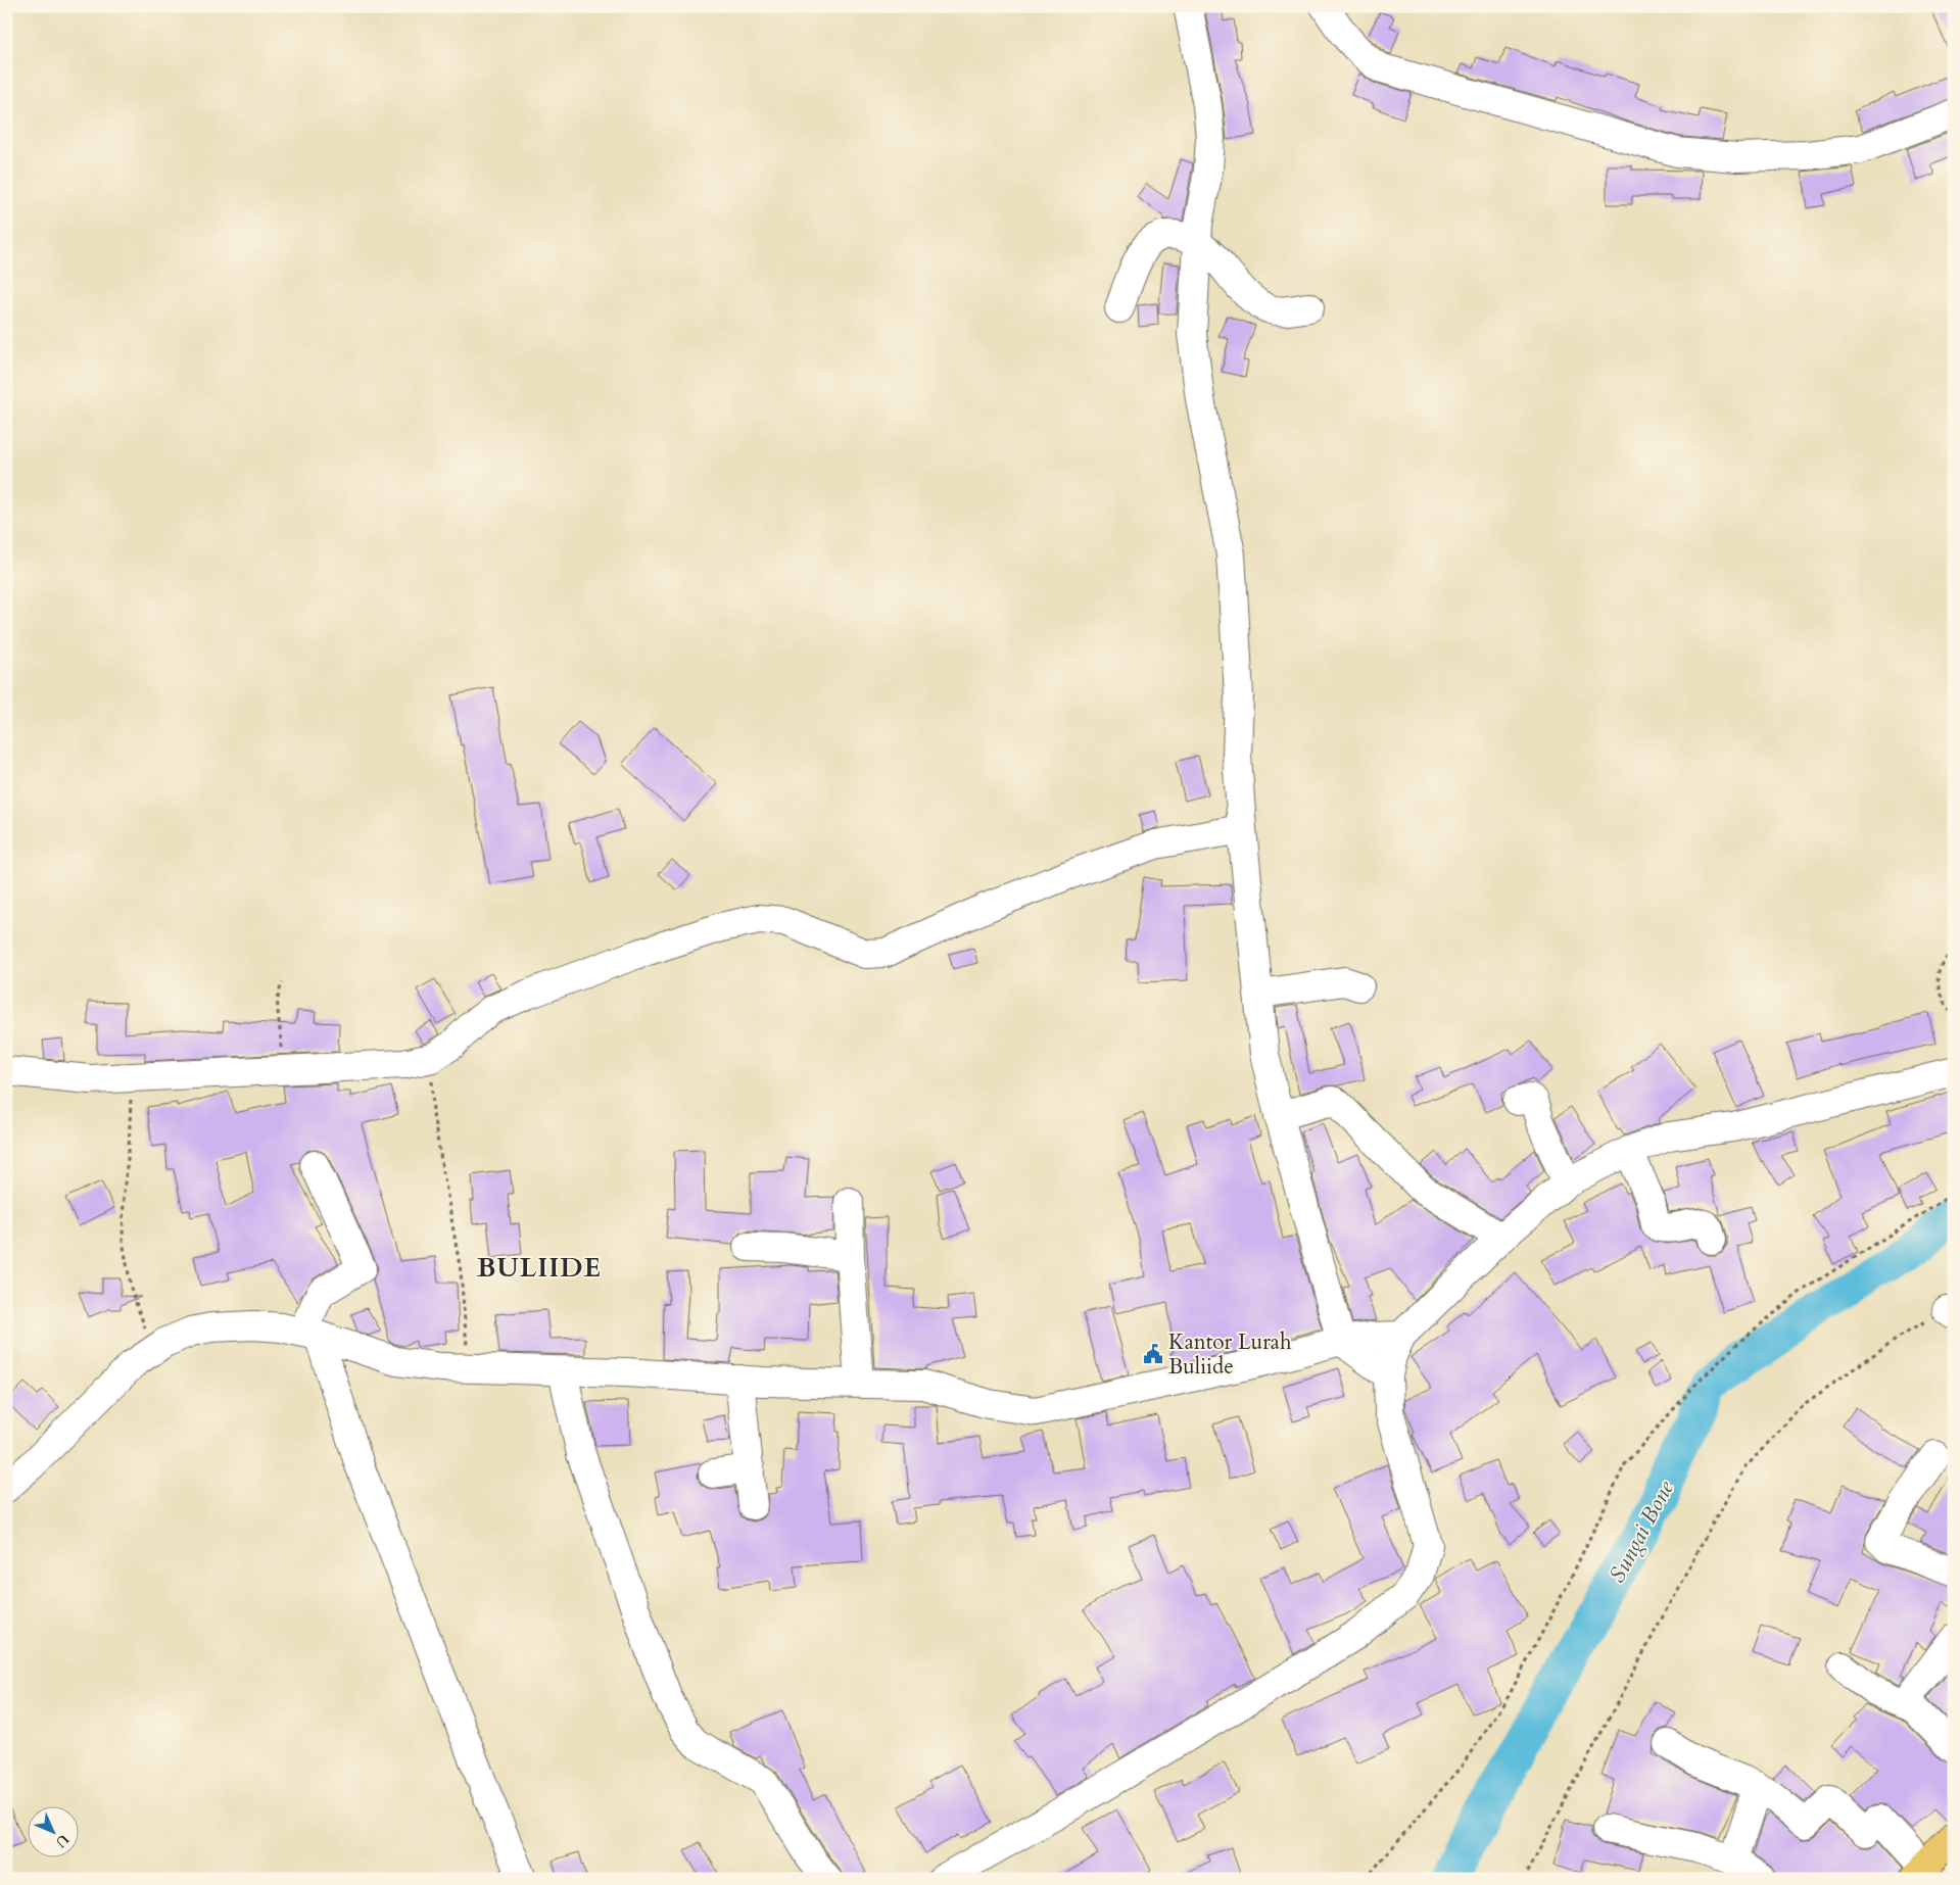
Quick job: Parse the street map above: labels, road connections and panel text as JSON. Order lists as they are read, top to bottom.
{
  "districts": ["BULIIDE"],
  "water": ["Sungai Bone"],
  "places": {
    "public building": ["Kantor Lurah Buliide"]
  },
  "north": "bottom right"
}
